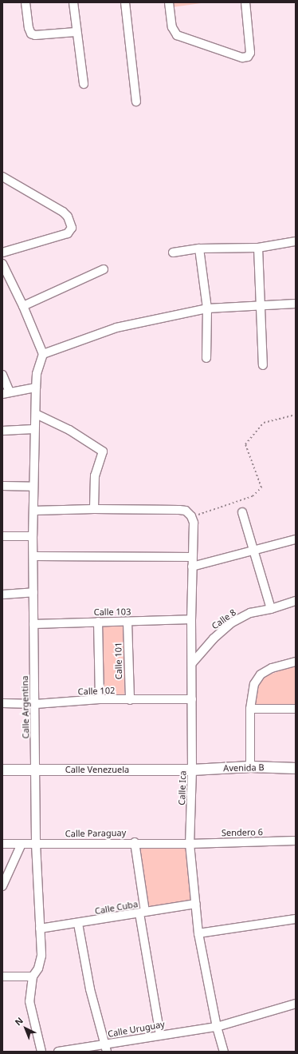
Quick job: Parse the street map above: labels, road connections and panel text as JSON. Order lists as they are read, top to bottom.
{
  "streets": {
    "street": [
      "Calle 103",
      "Calle 8",
      "Calle 101",
      "Calle 102",
      "Calle Argentina",
      "Avenida B",
      "Calle Venezuela",
      "Calle Ica",
      "Sendero 6",
      "Calle Paraguay",
      "Calle Cuba",
      "Calle Uruguay"
    ]
  },
  "crossings": [
    ["Calle 103", "Calle 101"],
    ["Calle 103", "Calle Argentina"],
    ["Calle 103", "Calle Ica"],
    ["Calle 8", "Calle Ica"],
    ["Calle 101", "Calle 102"],
    ["Calle 102", "Calle Argentina"],
    ["Calle 102", "Calle Ica"],
    ["Calle Argentina", "Calle Venezuela"],
    ["Calle Argentina", "Calle Paraguay"],
    ["Calle Argentina", "Calle Cuba"],
    ["Avenida B", "Calle Venezuela"],
    ["Avenida B", "Calle Ica"],
    ["Calle Venezuela", "Calle Ica"],
    ["Calle Ica", "Sendero 6"],
    ["Calle Ica", "Calle Paraguay"],
    ["Calle Ica", "Calle Cuba"],
    ["Calle Ica", "Calle Uruguay"],
    ["Sendero 6", "Calle Paraguay"]
  ],
  "north": "top left"
}
